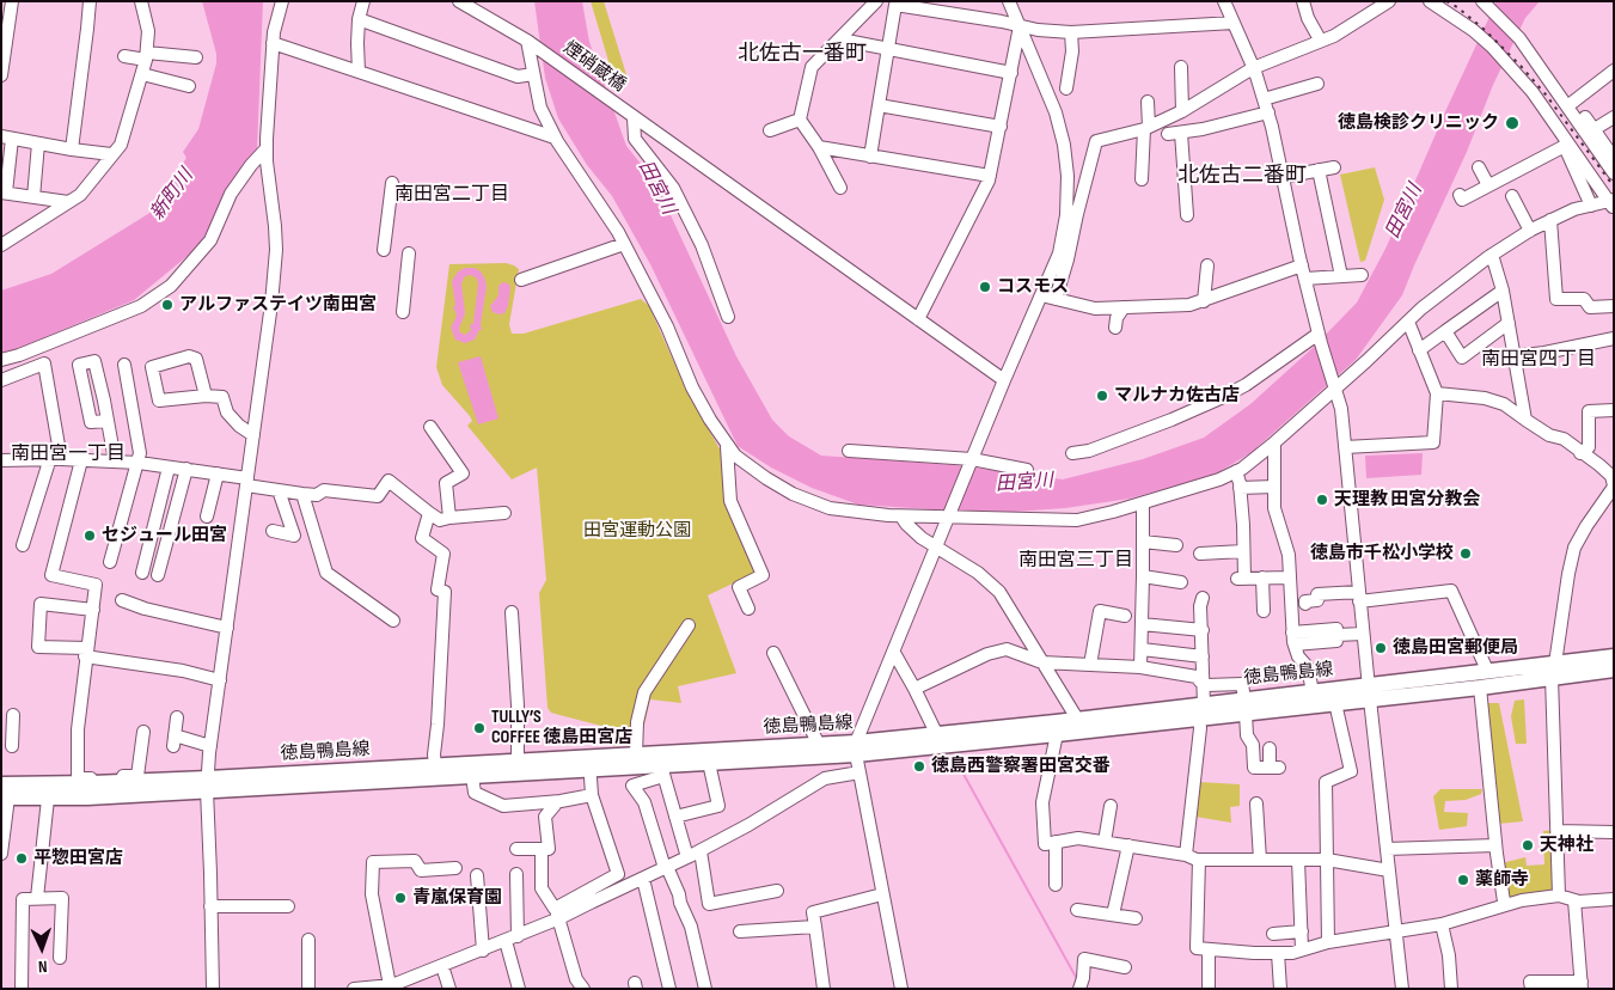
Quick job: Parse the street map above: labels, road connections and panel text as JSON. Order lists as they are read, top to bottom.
{
  "streets": {
    "main road": ["徳島鴨島線"],
    "street": ["煙硝蔵橋"]
  },
  "districts": [
    "北佐古一番町",
    "北佐古二番町",
    "南田宮二丁目",
    "南田宮四丁目",
    "南田宮一丁目",
    "南田宮三丁目"
  ],
  "water": ["田宮川", "新町川"],
  "parks": ["田宮運動公園"],
  "places": [
    "徳島検診クリニック",
    "コスモス",
    "アルファステイツ南田宮",
    "マルナカ佐古店",
    "天理教 田宮分教会",
    "セジュール田宮",
    "徳島市千松小学校",
    "徳島田宮郵便局",
    "TULLY’S COFFEE 徳島田宮店",
    "徳島西警察署田宮交番",
    "天神社",
    "平惣田宮店",
    "薬師寺",
    "青嵐保育園"
  ],
  "north": "bottom"
}
